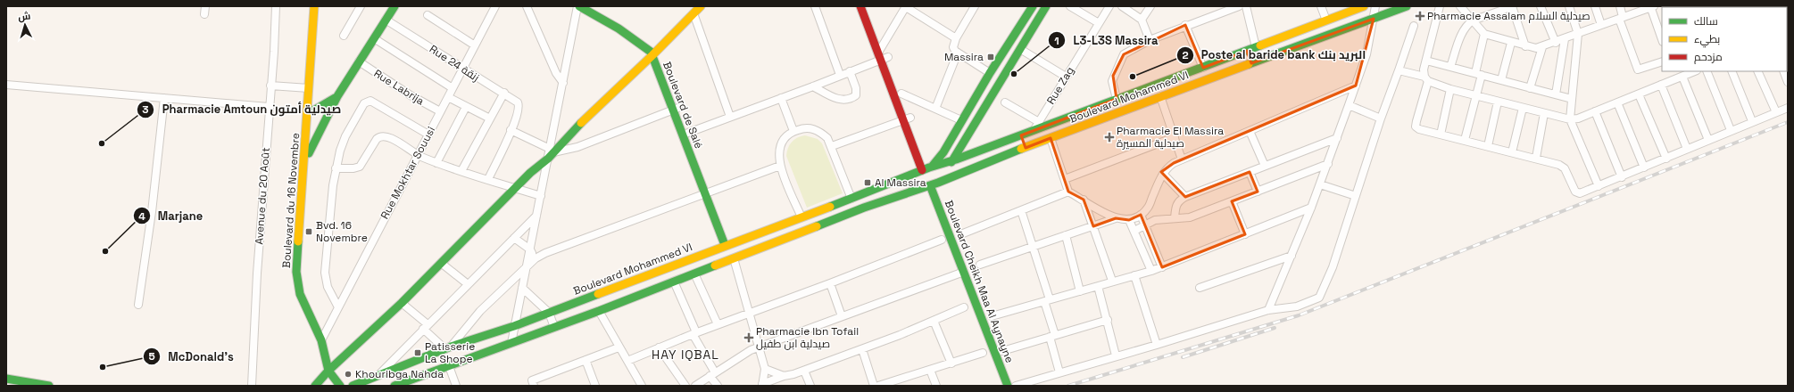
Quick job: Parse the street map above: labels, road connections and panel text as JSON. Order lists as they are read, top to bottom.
{
  "streets": {
    "street": [
      "Rue 24 زنقة",
      "Rue Zag",
      "Rue Labrija",
      "Boulevard Mohammed VI",
      "Boulevard de Salé",
      "Rue Mokhtar Souusi",
      "Avenue du 20 Août",
      "Boulevard du 16 Novembre",
      "Boulevard Cheikh Maa Al Aynayne"
    ]
  },
  "crossings": [
    ["Rue 24 زنقة", "Rue Mokhtar Souusi"],
    ["Rue Zag", "Boulevard Mohammed VI"],
    ["Rue Labrija", "Rue Mokhtar Souusi"],
    ["Boulevard Mohammed VI", "Boulevard de Salé"],
    ["Boulevard Mohammed VI", "Boulevard Cheikh Maa Al Aynayne"],
    ["Rue Mokhtar Souusi", "Boulevard du 16 Novembre"]
  ],
  "districts": ["HAY IQBAL"],
  "places": {
    "health": ["Pharmacie Assalam صيدلية السلام", "Pharmacie El Massira صيدلية المسيرة", "Pharmacie Ibn Tofail صيدلية ابن طفيل"],
    "transit": [
      "Massira",
      "Al Massira",
      "Bvd. 16 Novembre",
      "Patisserie La Shope"
    ],
    "other": [
      "L3-L3S Massira",
      "Poste al baride bank البريد بنك",
      "Pharmacie Amtoun صيدلية أمتون",
      "Marjane",
      "McDonald's",
      "Khouribga Nahda"
    ]
  },
  "legend": ["سالك", "بطيء", "مزدحم"],
  "north": "top"
}
